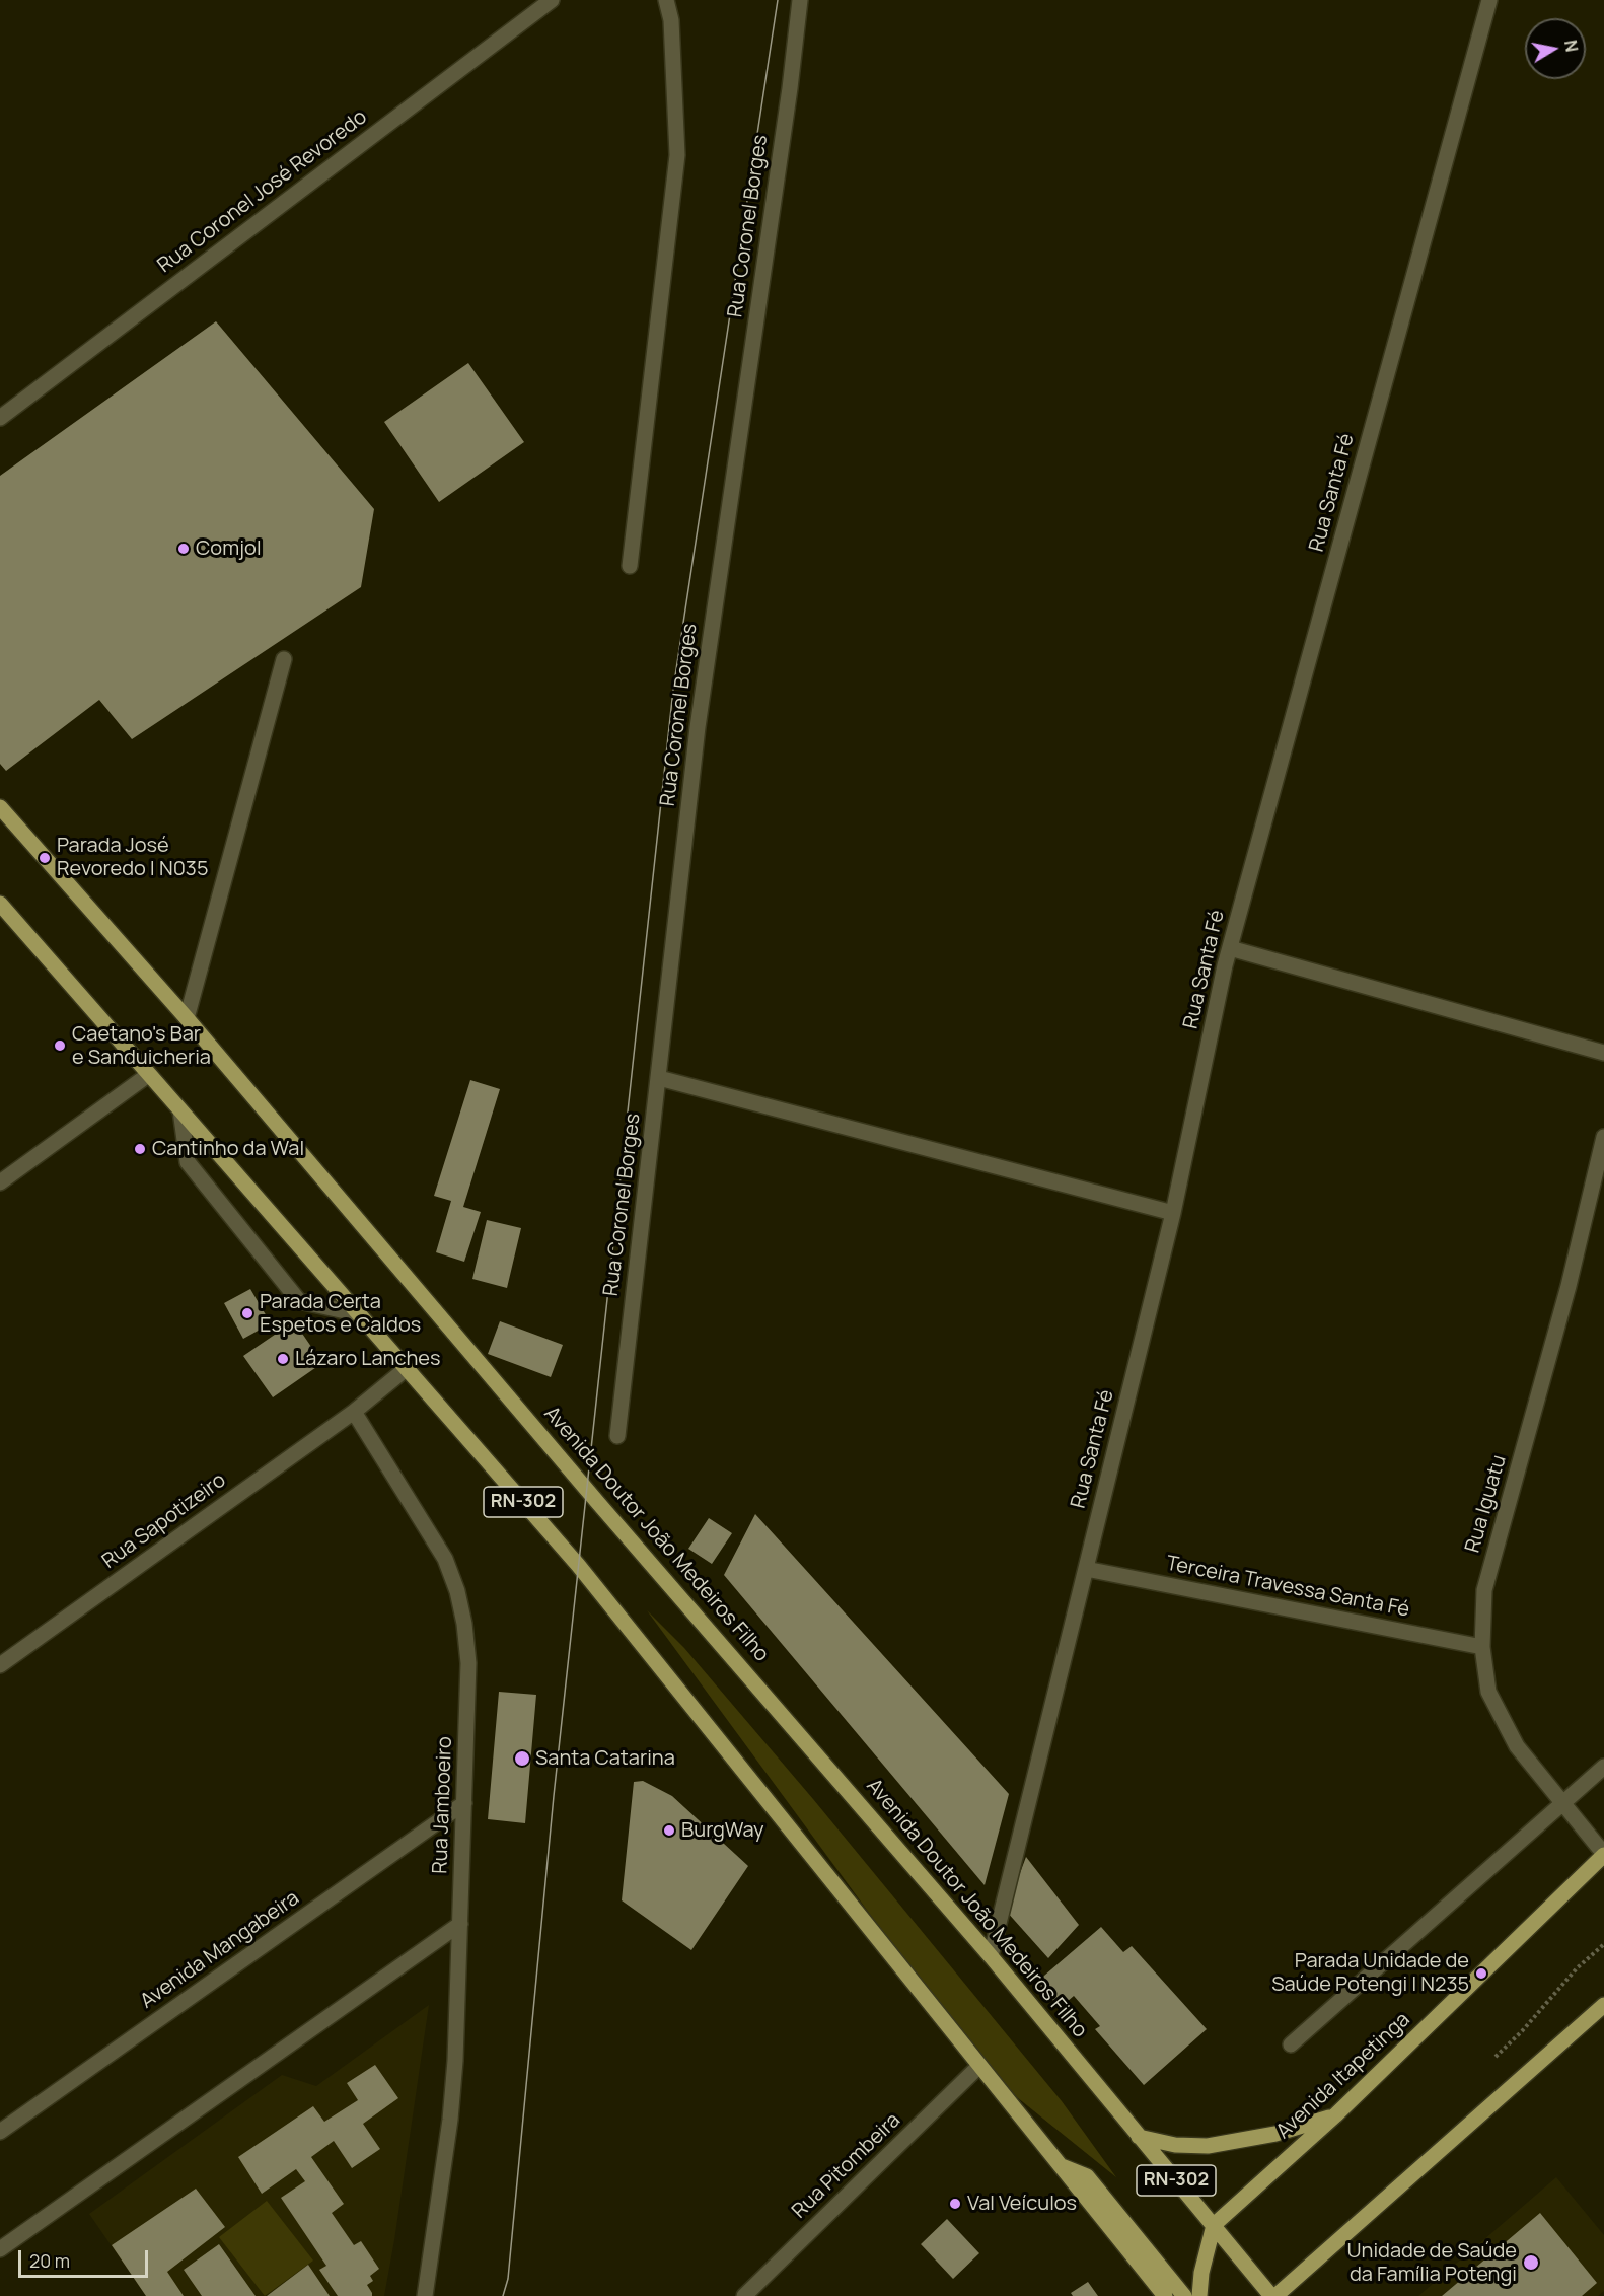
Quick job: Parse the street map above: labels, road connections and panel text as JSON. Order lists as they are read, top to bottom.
{
  "streets": {
    "main road": ["RN-302", "Avenida Doutor João Medeiros Filho", "Avenida Itapetinga"],
    "street": [
      "Rua Coronel José Revoredo",
      "Rua Coronel Borges",
      "Rua Santa Fé",
      "Rua Iguatu",
      "Rua Sapotizeiro",
      "Terceira Travessa Santa Fé",
      "Rua Jamboeiro",
      "Avenida Mangabeira",
      "Rua Pitombeira"
    ]
  },
  "crossings": [
    ["Rua Santa Fé", "Avenida Doutor João Medeiros Filho"],
    ["Rua Santa Fé", "Terceira Travessa Santa Fé"],
    ["RN-302", "Rua Pitombeira"],
    ["Rua Iguatu", "Terceira Travessa Santa Fé"],
    ["Rua Iguatu", "Avenida Itapetinga"],
    ["Rua Sapotizeiro", "Rua Jamboeiro"],
    ["Avenida Doutor João Medeiros Filho", "Avenida Itapetinga"],
    ["Rua Jamboeiro", "Avenida Mangabeira"]
  ],
  "places": [
    "Comjol",
    "Parada José Revoredo | N035",
    "Caetano's Bar e Sanduicheria",
    "Cantinho da Wal",
    "Parada Certa Espetos e Caldos",
    "Lázaro Lanches",
    "Santa Catarina",
    "BurgWay",
    "Parada Unidade de Saúde Potengi | N235",
    "Val Veículos",
    "Unidade de Saúde da Família Potengi"
  ],
  "scale_bar": "20 m",
  "north": "right"
}
